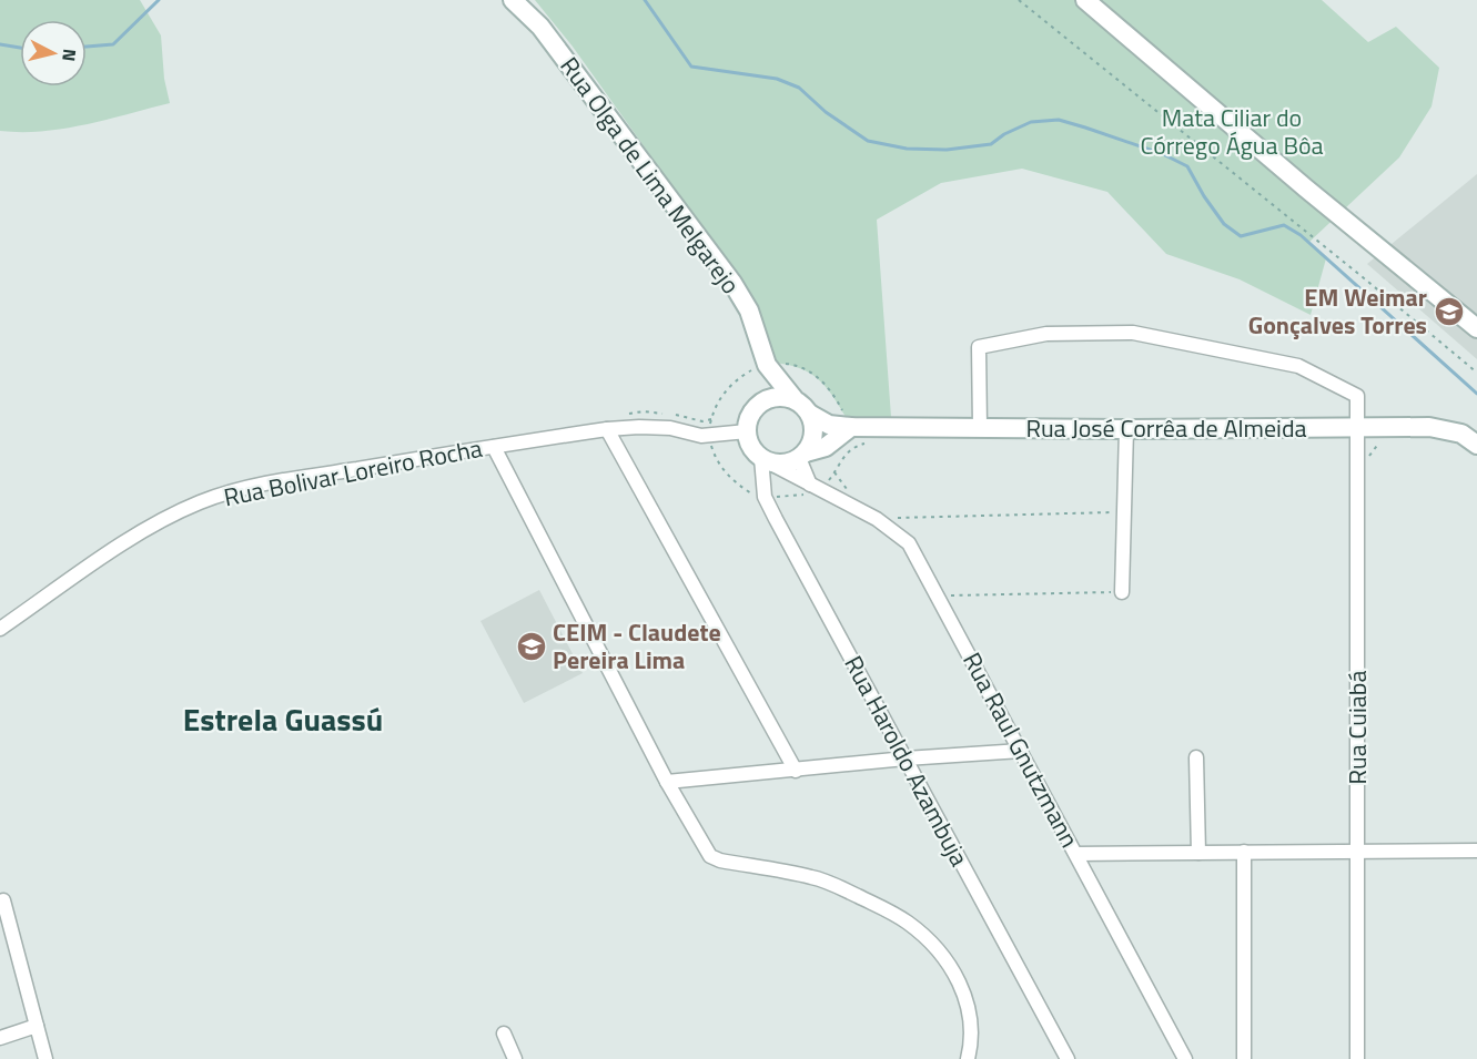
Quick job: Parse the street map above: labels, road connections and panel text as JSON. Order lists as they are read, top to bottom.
{
  "streets": {
    "street": [
      "Rua Olga de Lima Melgarejo",
      "Rua José Corrêa de Almeida",
      "Rua Bolivar Loreiro Rocha",
      "Rua Cuiabá",
      "Rua Raul Gnutzmann",
      "Rua Haroldo Azambuja"
    ]
  },
  "crossings": [
    ["Rua Olga de Lima Melgarejo", "Rua José Corrêa de Almeida"],
    ["Rua Olga de Lima Melgarejo", "Rua Bolivar Loreiro Rocha"],
    ["Rua Olga de Lima Melgarejo", "Rua Raul Gnutzmann"],
    ["Rua Olga de Lima Melgarejo", "Rua Haroldo Azambuja"],
    ["Rua José Corrêa de Almeida", "Rua Bolivar Loreiro Rocha"],
    ["Rua José Corrêa de Almeida", "Rua Cuiabá"],
    ["Rua José Corrêa de Almeida", "Rua Raul Gnutzmann"],
    ["Rua José Corrêa de Almeida", "Rua Haroldo Azambuja"],
    ["Rua Bolivar Loreiro Rocha", "Rua Raul Gnutzmann"],
    ["Rua Bolivar Loreiro Rocha", "Rua Haroldo Azambuja"],
    ["Rua Raul Gnutzmann", "Rua Haroldo Azambuja"]
  ],
  "districts": ["Estrela Guassú"],
  "parks": ["Mata Ciliar do Córrego Água Bôa"],
  "places": {
    "school or university": ["EM Weimar Gonçalves Torres", "CEIM - Claudete Pereira Lima"]
  },
  "north": "right"
}
